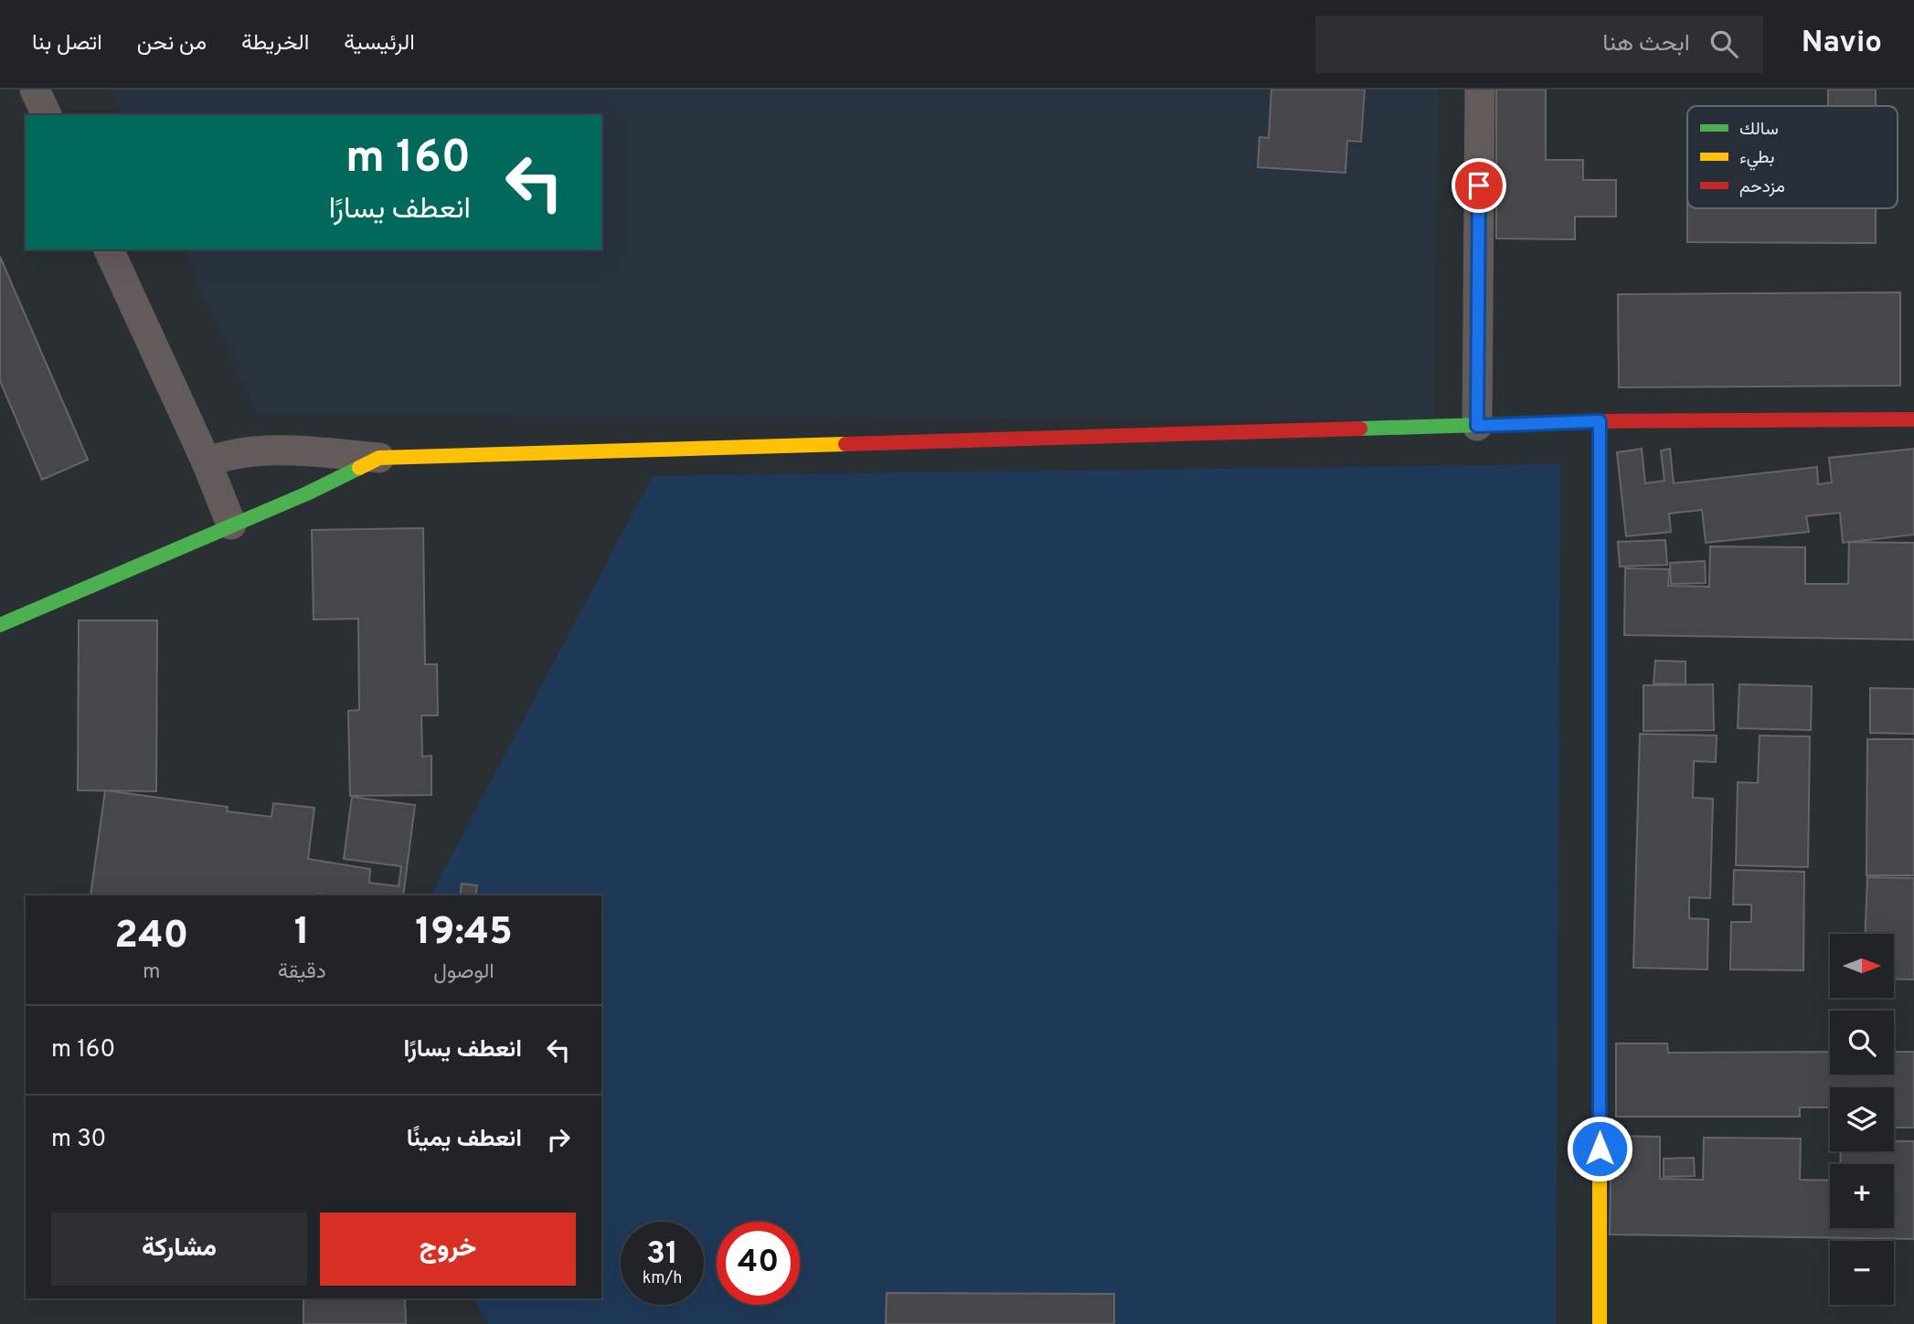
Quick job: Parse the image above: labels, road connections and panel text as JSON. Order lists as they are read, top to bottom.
{
  "legend": ["سالك", "بطيء", "مزدحم"],
  "north": "right",
  "page": {
    "header": "Navio",
    "search": "ابحث هنا",
    "nav": [
      "الرئيسية",
      "الخريطة",
      "من نحن",
      "اتصل بنا"
    ],
    "turn": ["160 m", "انعطف يسارًا"],
    "eta": [
      "19:45",
      "الوصول",
      "1",
      "دقيقة",
      "240",
      "m"
    ],
    "map_buttons": ["+", "−"],
    "list": [
      {
        "name": "انعطف يسارًا",
        "value": "160 m"
      },
      {
        "name": "انعطف يمينًا",
        "value": "30 m"
      }
    ],
    "buttons": ["خروج", "مشاركة"],
    "speed": "31 km/h",
    "limit": "40"
  }
}
